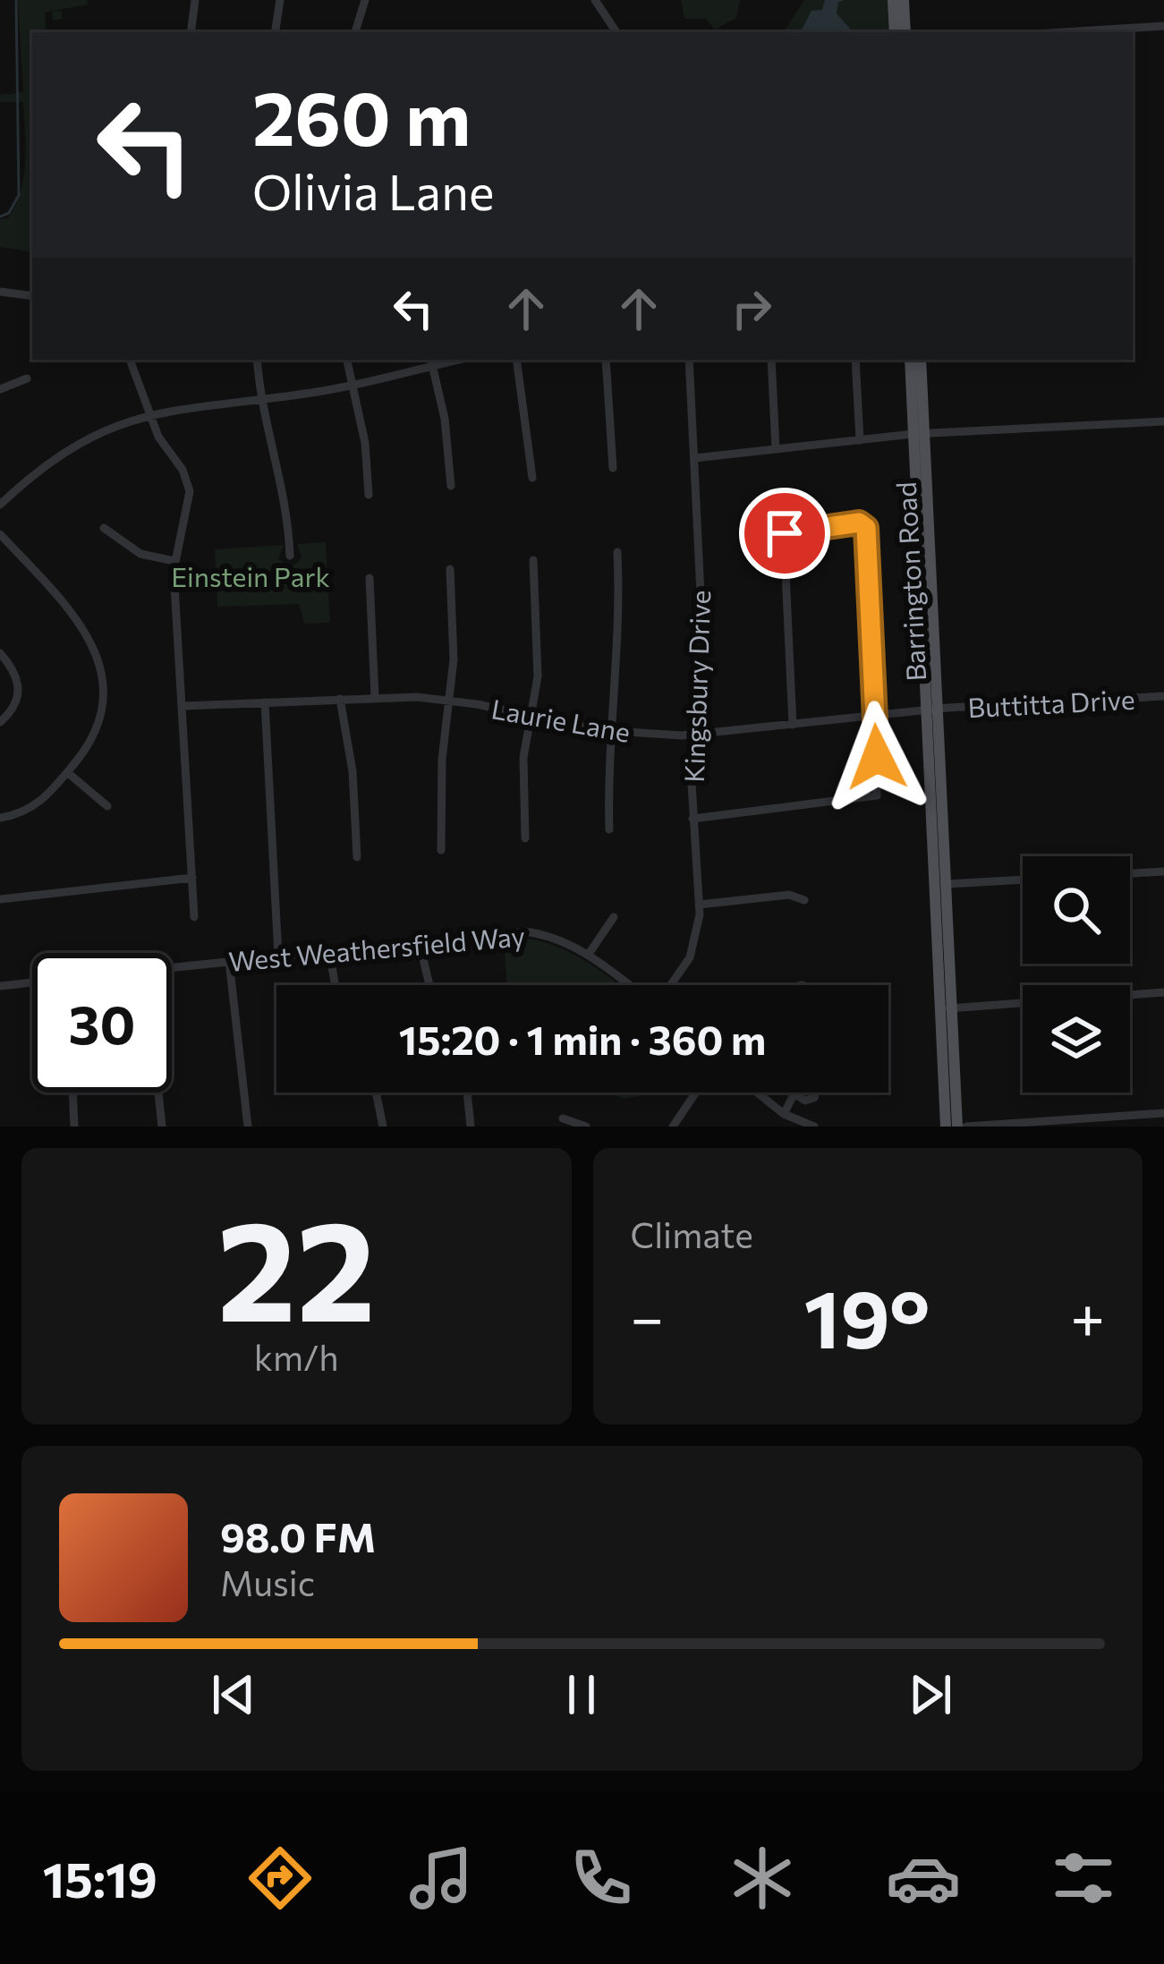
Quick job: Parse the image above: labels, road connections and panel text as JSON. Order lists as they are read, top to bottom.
{
  "streets": {
    "main road": ["Barrington Road"],
    "street": [
      "Kingsbury Drive",
      "Buttitta Drive",
      "Laurie Lane",
      "West Weathersfield Way"
    ]
  },
  "crossings": [
    ["Barrington Road", "Buttitta Drive"],
    ["Barrington Road", "Laurie Lane"],
    ["Kingsbury Drive", "Laurie Lane"],
    ["Buttitta Drive", "Laurie Lane"]
  ],
  "parks": ["Einstein Park"],
  "page": {
    "turn": ["260 m", "Olivia Lane"],
    "limit": "30",
    "trip": "15:20 · 1 min · 360 m",
    "tile": [
      ["22", "km/h"],
      "Climate"
    ],
    "heat": ["−", "19°", "+"],
    "song": ["98.0 FM", "Music"],
    "tabs": "15:19"
  }
}
